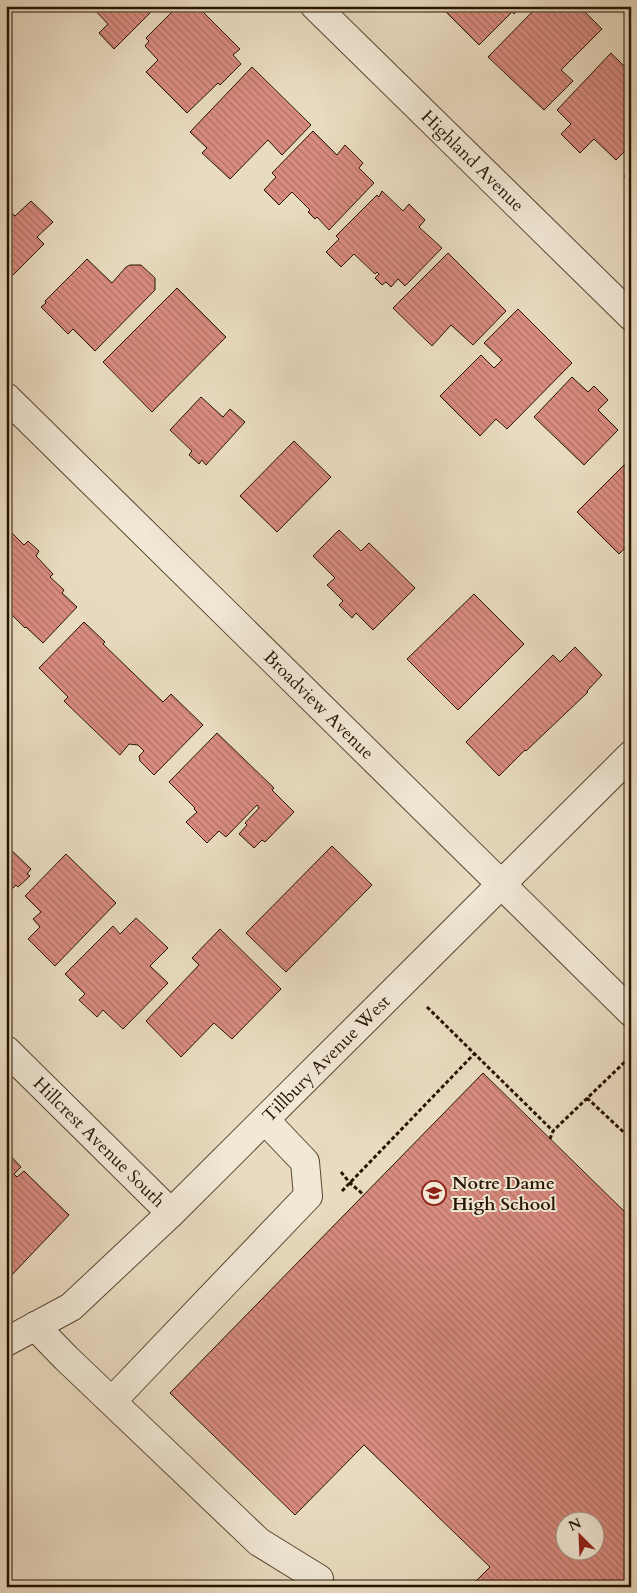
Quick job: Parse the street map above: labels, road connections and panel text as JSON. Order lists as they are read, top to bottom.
{
  "streets": {
    "street": [
      "Highland Avenue",
      "Broadview Avenue",
      "Tillbury Avenue West",
      "Hillcrest Avenue South"
    ]
  },
  "crossings": [
    ["Broadview Avenue", "Tillbury Avenue West"],
    ["Tillbury Avenue West", "Hillcrest Avenue South"]
  ],
  "places": {
    "school or university": ["Notre Dame High School"]
  },
  "north": "top left"
}
